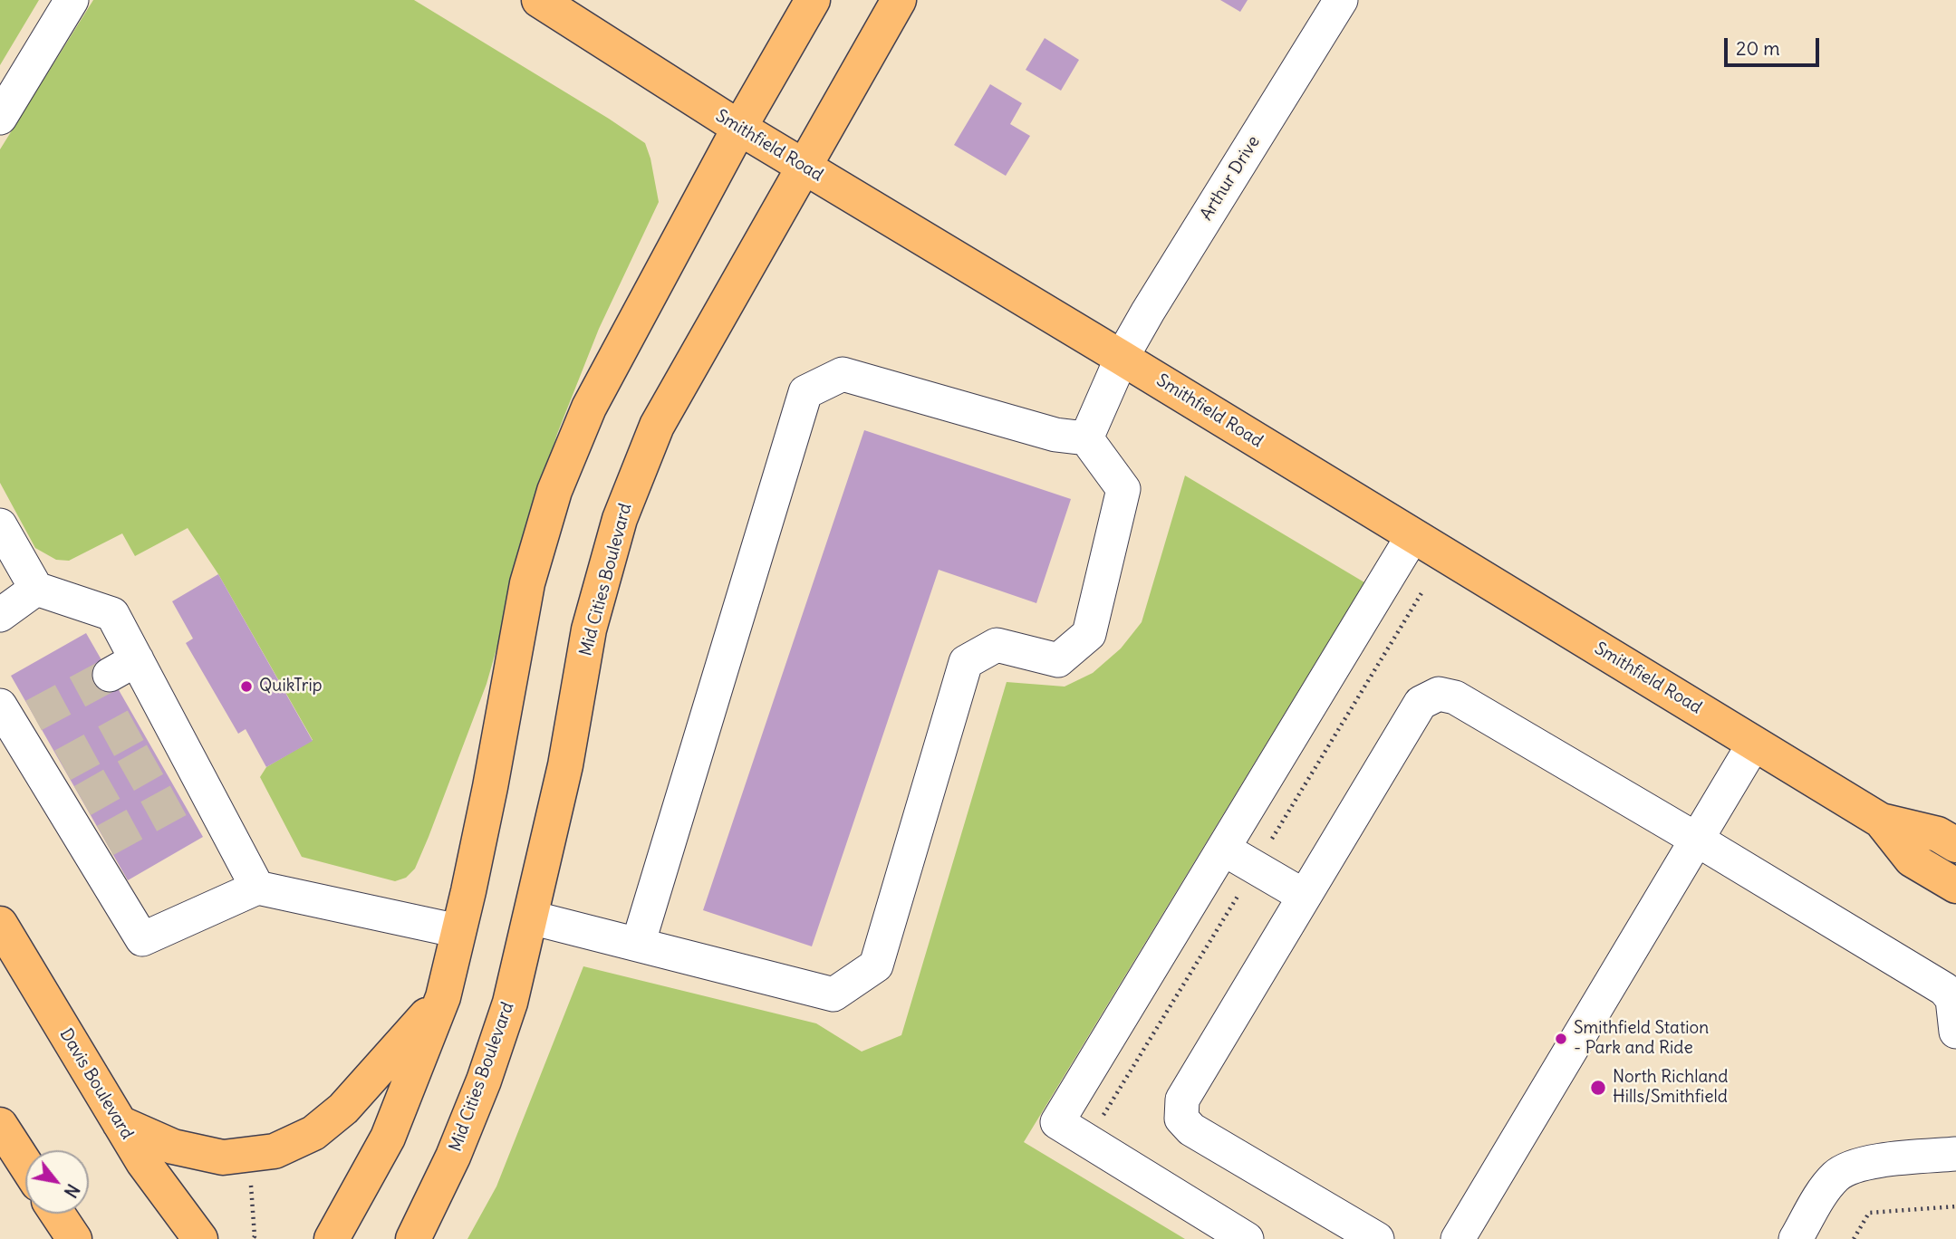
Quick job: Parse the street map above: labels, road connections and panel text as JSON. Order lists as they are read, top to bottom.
{
  "streets": {
    "main road": ["Smithfield Road", "Mid Cities Boulevard", "Davis Boulevard"],
    "street": ["Arthur Drive"]
  },
  "crossings": [
    ["Smithfield Road", "Arthur Drive"],
    ["Smithfield Road", "Mid Cities Boulevard"]
  ],
  "places": ["QuikTrip", "Smithfield Station - Park and Ride", "North Richland Hills/Smithfield"],
  "scale_bar": "20 m",
  "north": "bottom right"
}
